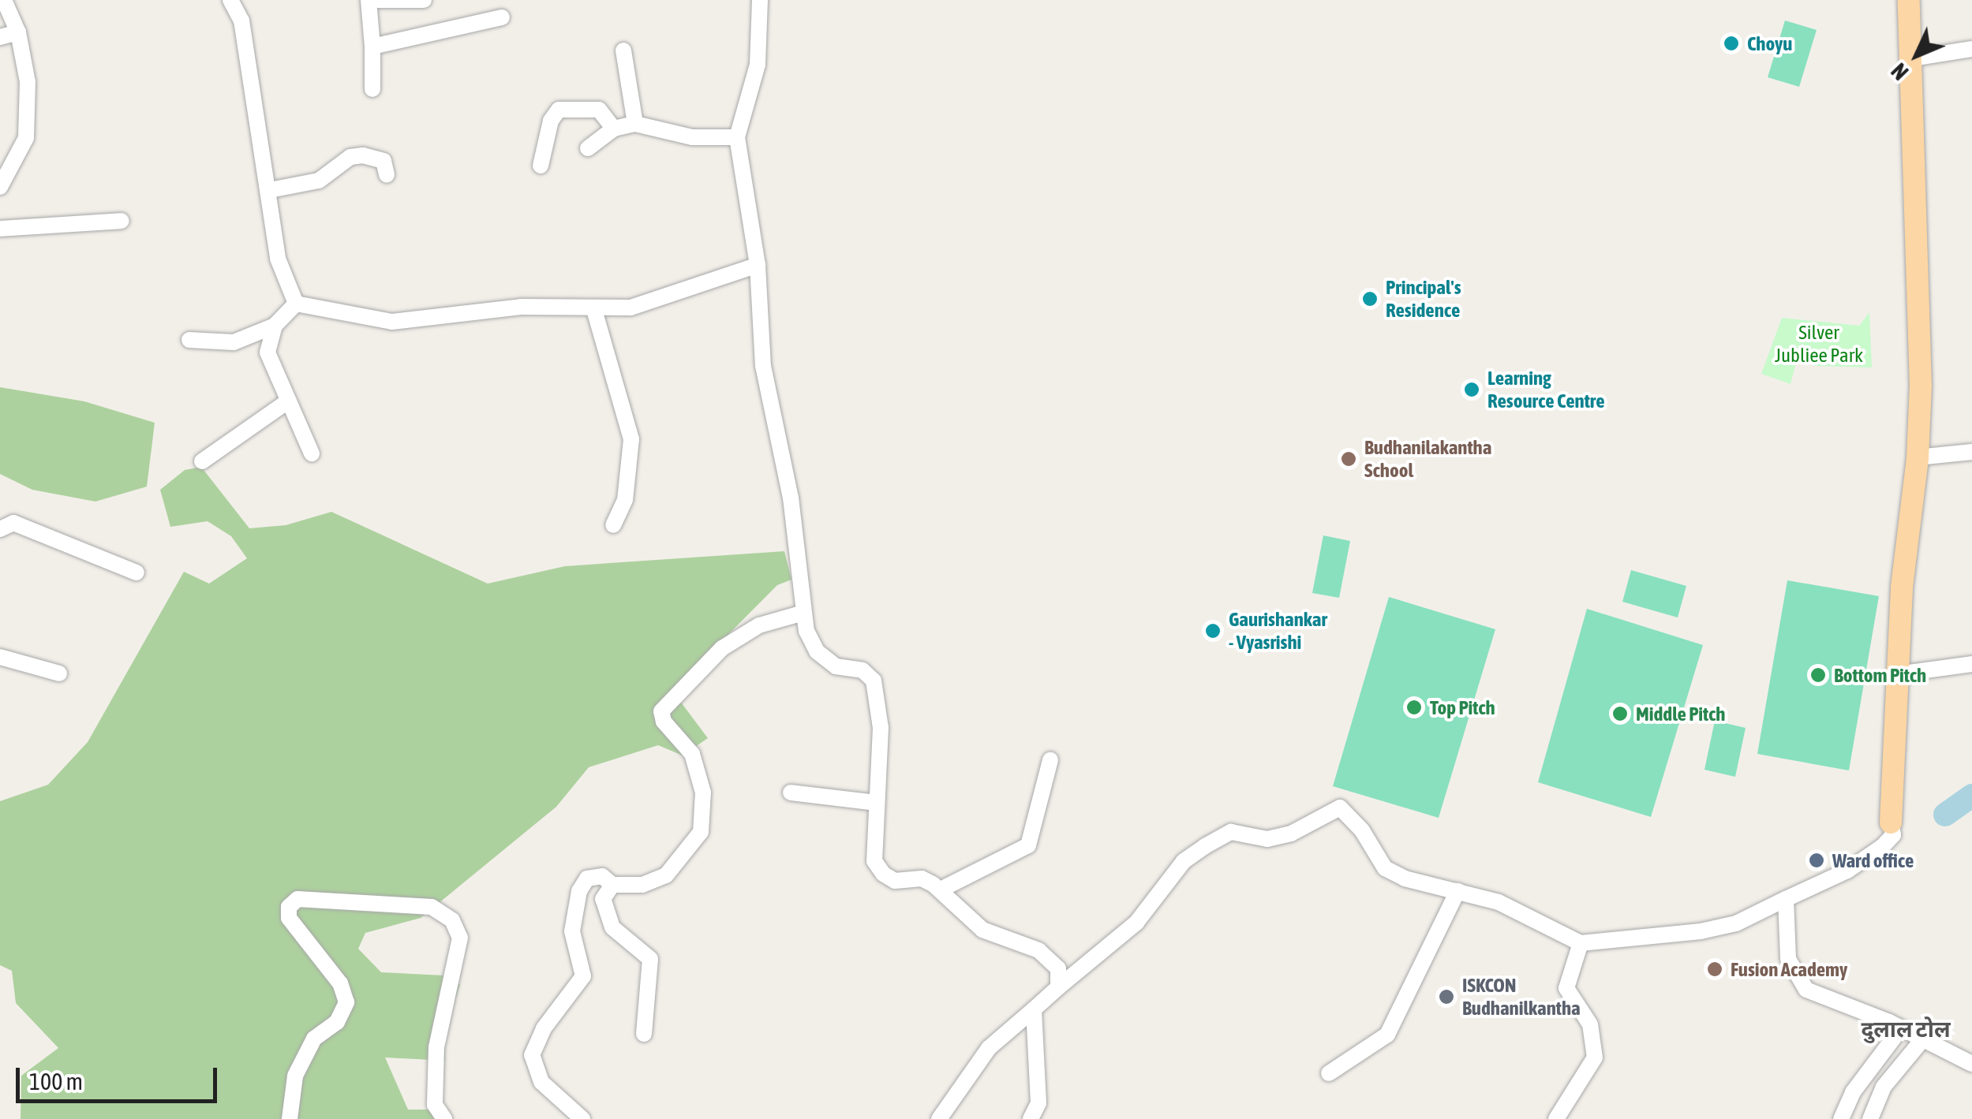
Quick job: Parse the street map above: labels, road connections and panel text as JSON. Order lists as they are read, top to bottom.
{
  "districts": ["दुलाल टोल"],
  "parks": ["Silver Jubliee Park"],
  "places": [
    "Choyu",
    "Principal's Residence",
    "Learning Resource Centre",
    "Budhanilakantha School",
    "Gaurishankar - Vyasrishi",
    "Bottom Pitch",
    "Top Pitch",
    "Middle Pitch",
    "Ward office",
    "Fusion Academy",
    "ISKCON Budhanilkantha"
  ],
  "scale_bar": "100 m",
  "north": "bottom left"
}
